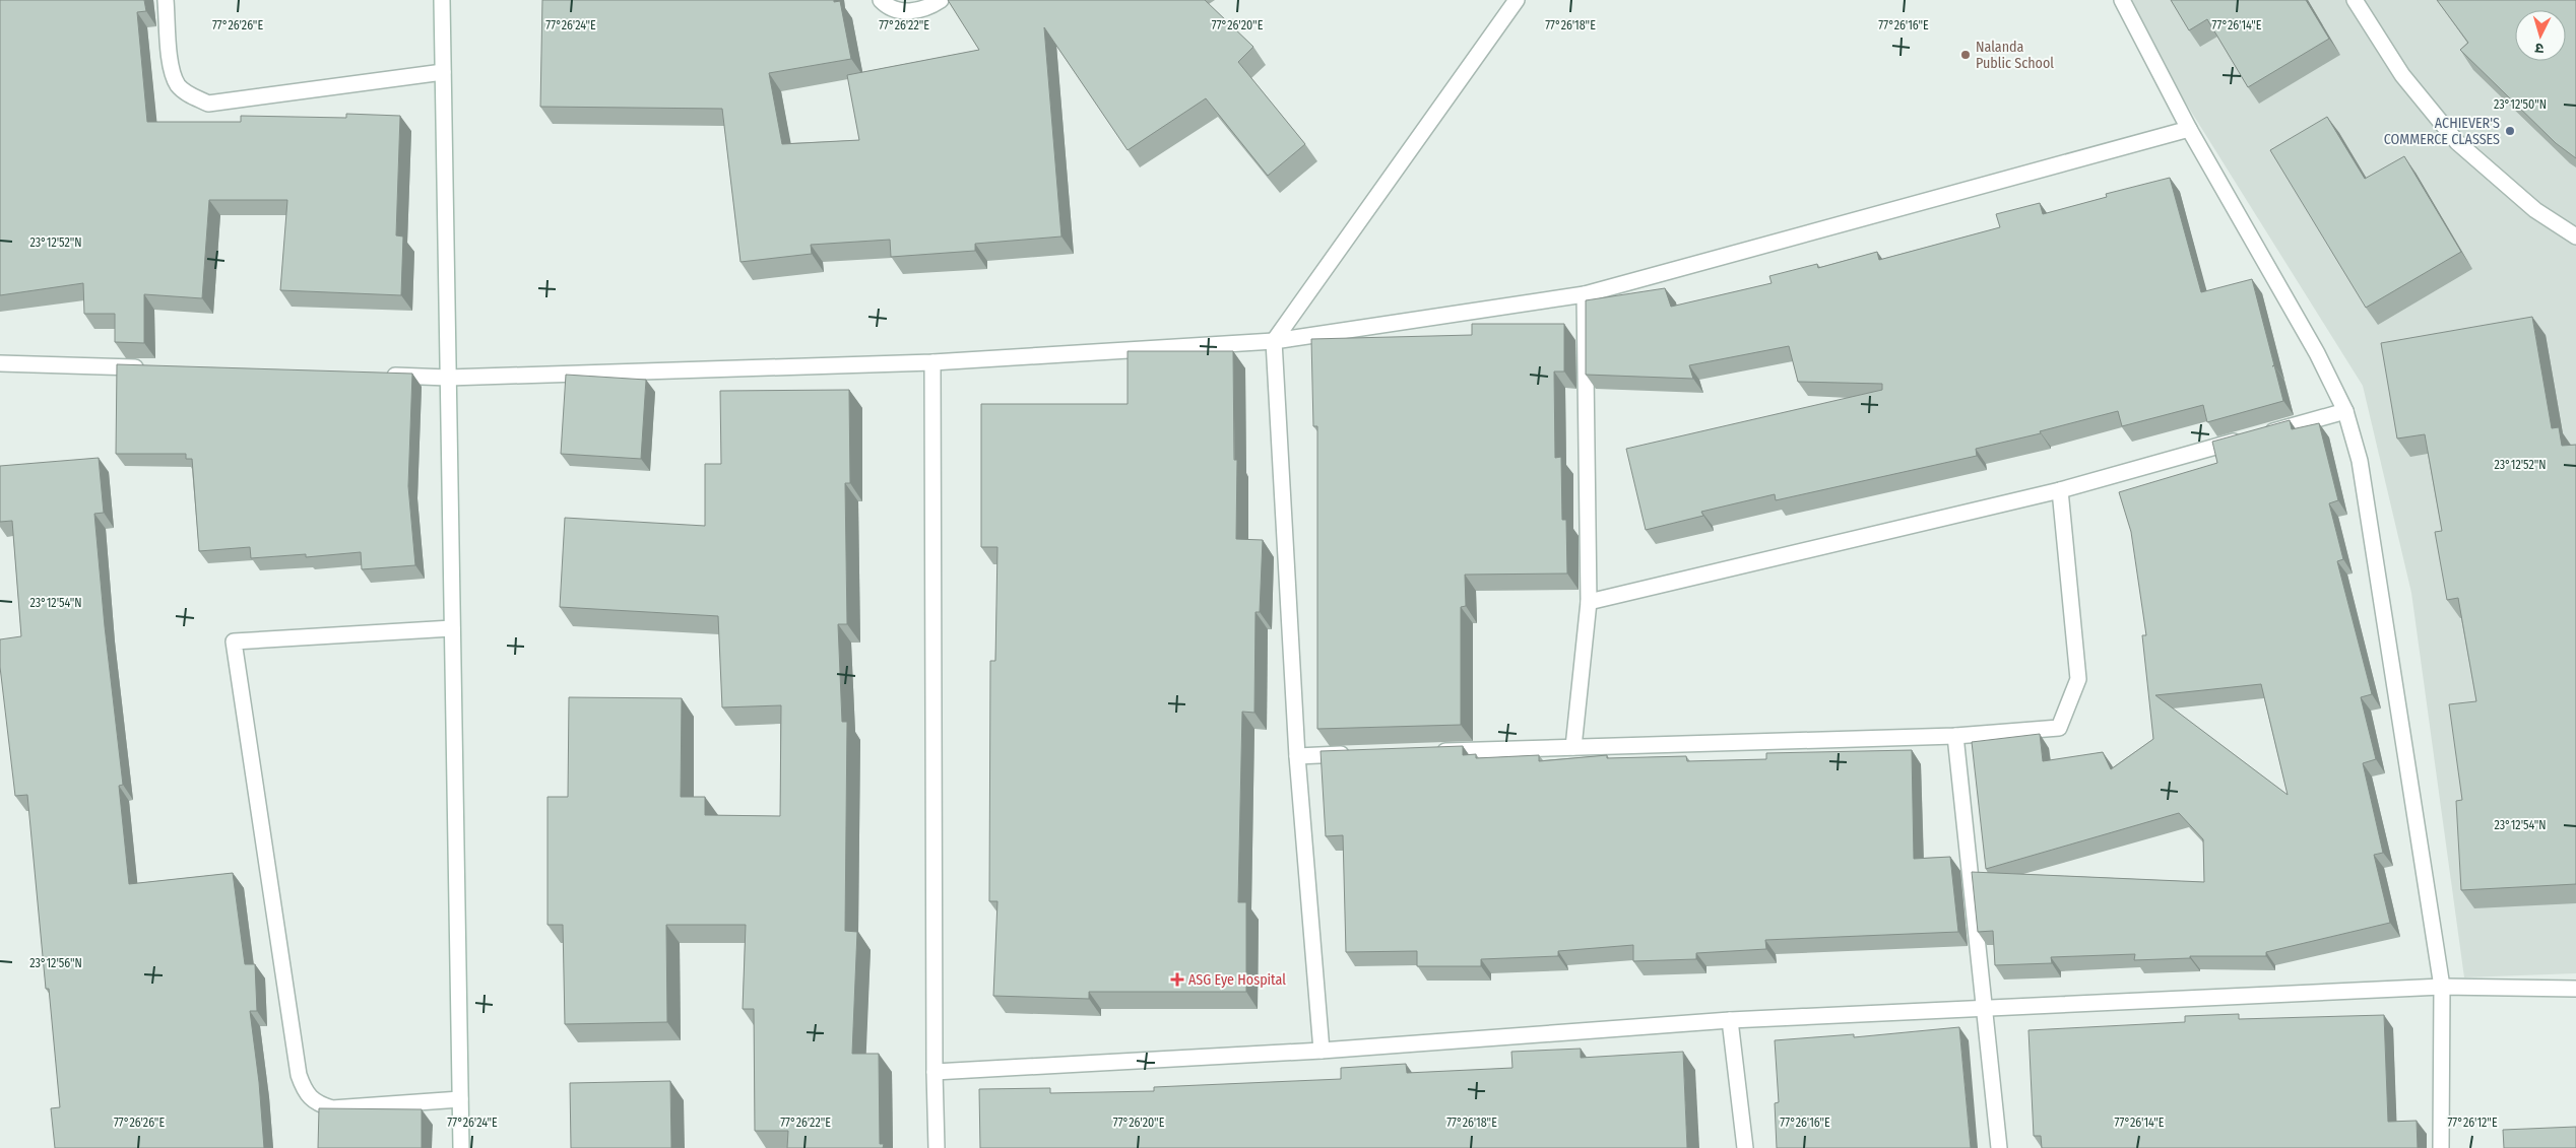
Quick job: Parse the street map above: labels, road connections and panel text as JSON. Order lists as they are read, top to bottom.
{
  "places": {
    "other": ["Nalanda Public School", "ACHIEVER'S COMMERCE CLASSES"],
    "health": ["ASG Eye Hospital"]
  },
  "north": "bottom",
  "coordinates": [
    "77°26'26\"E",
    "77°26'24\"E",
    "77°26'22\"E",
    "77°26'20\"E",
    "77°26'18\"E",
    "77°26'16\"E",
    "77°26'14\"E",
    "23°12'50\"N",
    "23°12'52\"N",
    "23°12'54\"N",
    "23°12'56\"N",
    "77°26'12\"E"
  ]
}
